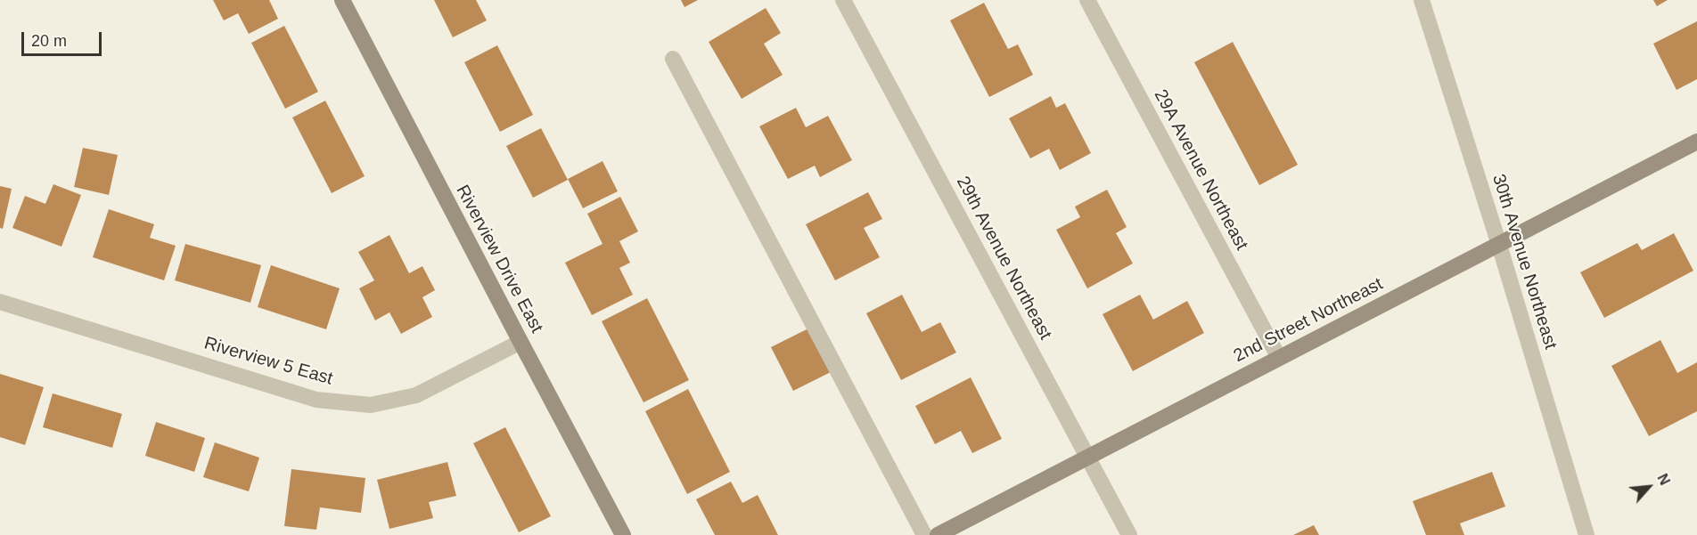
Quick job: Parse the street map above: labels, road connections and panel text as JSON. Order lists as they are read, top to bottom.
{
  "streets": {
    "street": [
      "29A Avenue Northeast",
      "29th Avenue Northeast",
      "Riverview Drive East",
      "30th Avenue Northeast",
      "2nd Street Northeast",
      "Riverview 5 East"
    ]
  },
  "crossings": [
    ["29A Avenue Northeast", "2nd Street Northeast"],
    ["29th Avenue Northeast", "2nd Street Northeast"],
    ["Riverview Drive East", "Riverview 5 East"],
    ["30th Avenue Northeast", "2nd Street Northeast"]
  ],
  "scale_bar": "20 m",
  "north": "top right"
}
